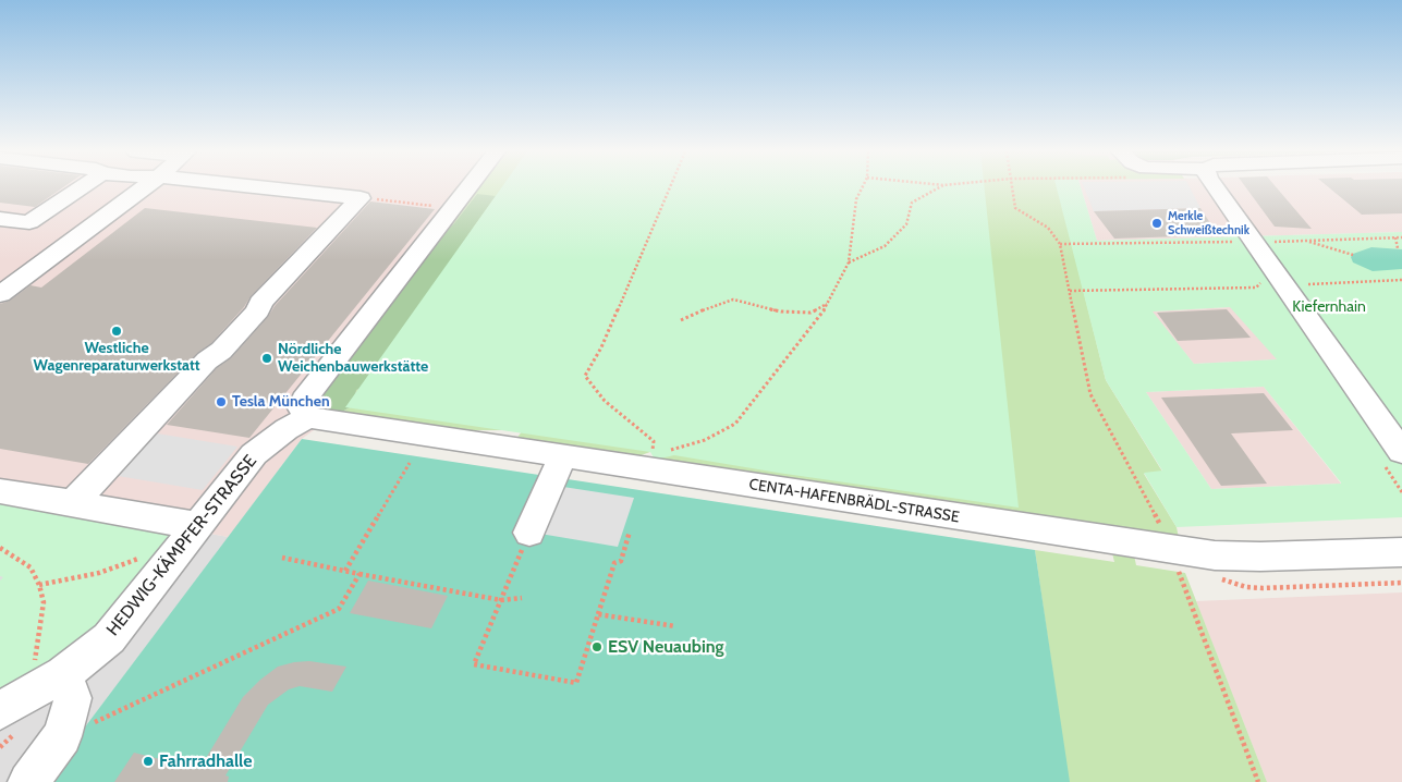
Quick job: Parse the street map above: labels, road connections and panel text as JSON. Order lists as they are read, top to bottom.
{
  "streets": {
    "street": ["CENTA-HAFENBRÄDL-STRASSE", "HEDWIG-KÄMPFER-STRASSE"]
  },
  "crossings": [
    ["CENTA-HAFENBRÄDL-STRASSE", "HEDWIG-KÄMPFER-STRASSE"]
  ],
  "parks": ["Kiefernhain"],
  "places": [
    "Merkle Schweißtechnik",
    "Westliche Wagenreparaturwerkstatt",
    "Nördliche Weichenbauwerkstätte",
    "Tesla München",
    "ESV Neuaubing",
    "Fahrradhalle"
  ]
}
